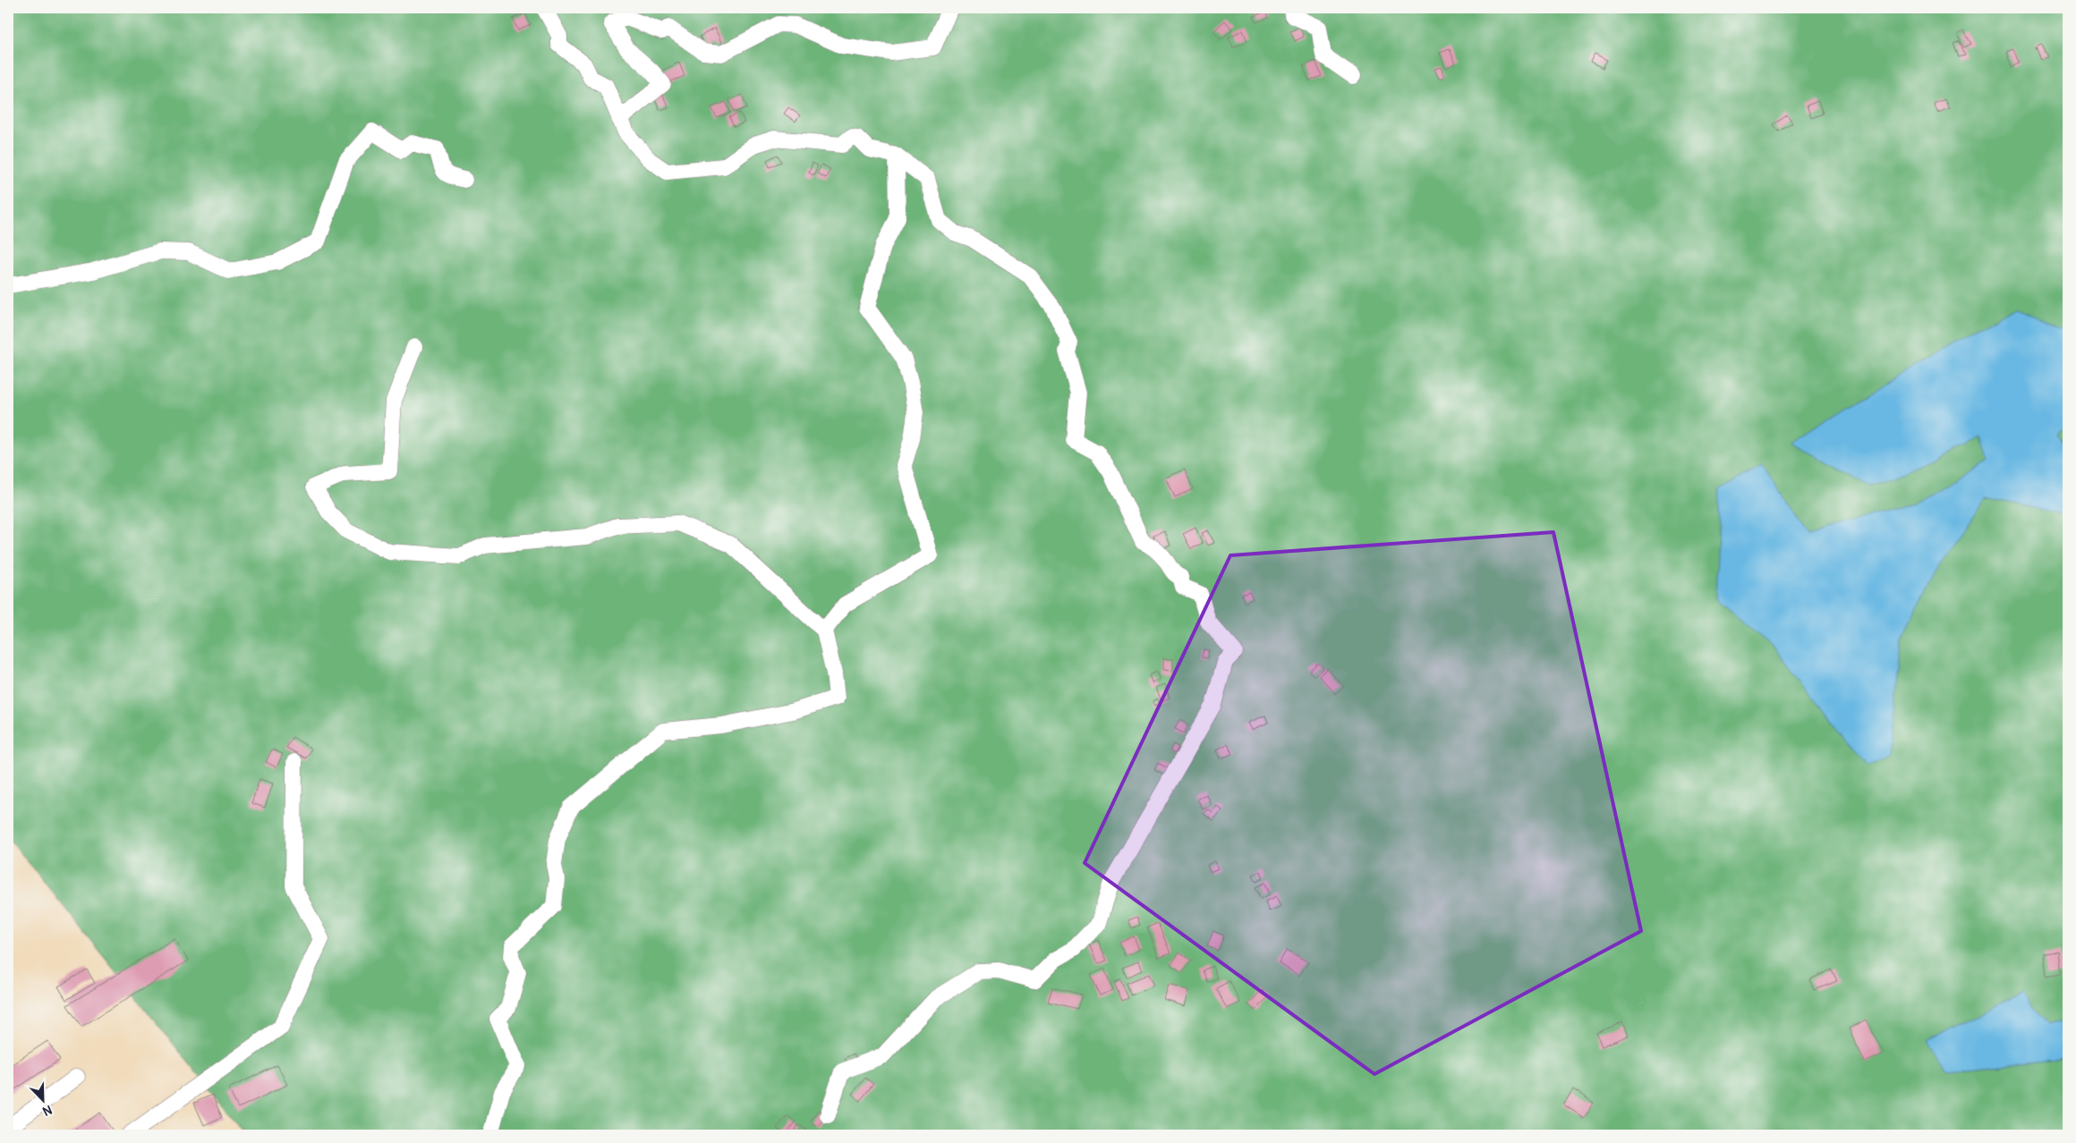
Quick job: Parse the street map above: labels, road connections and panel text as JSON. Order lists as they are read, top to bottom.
{
  "north": "bottom right"
}
